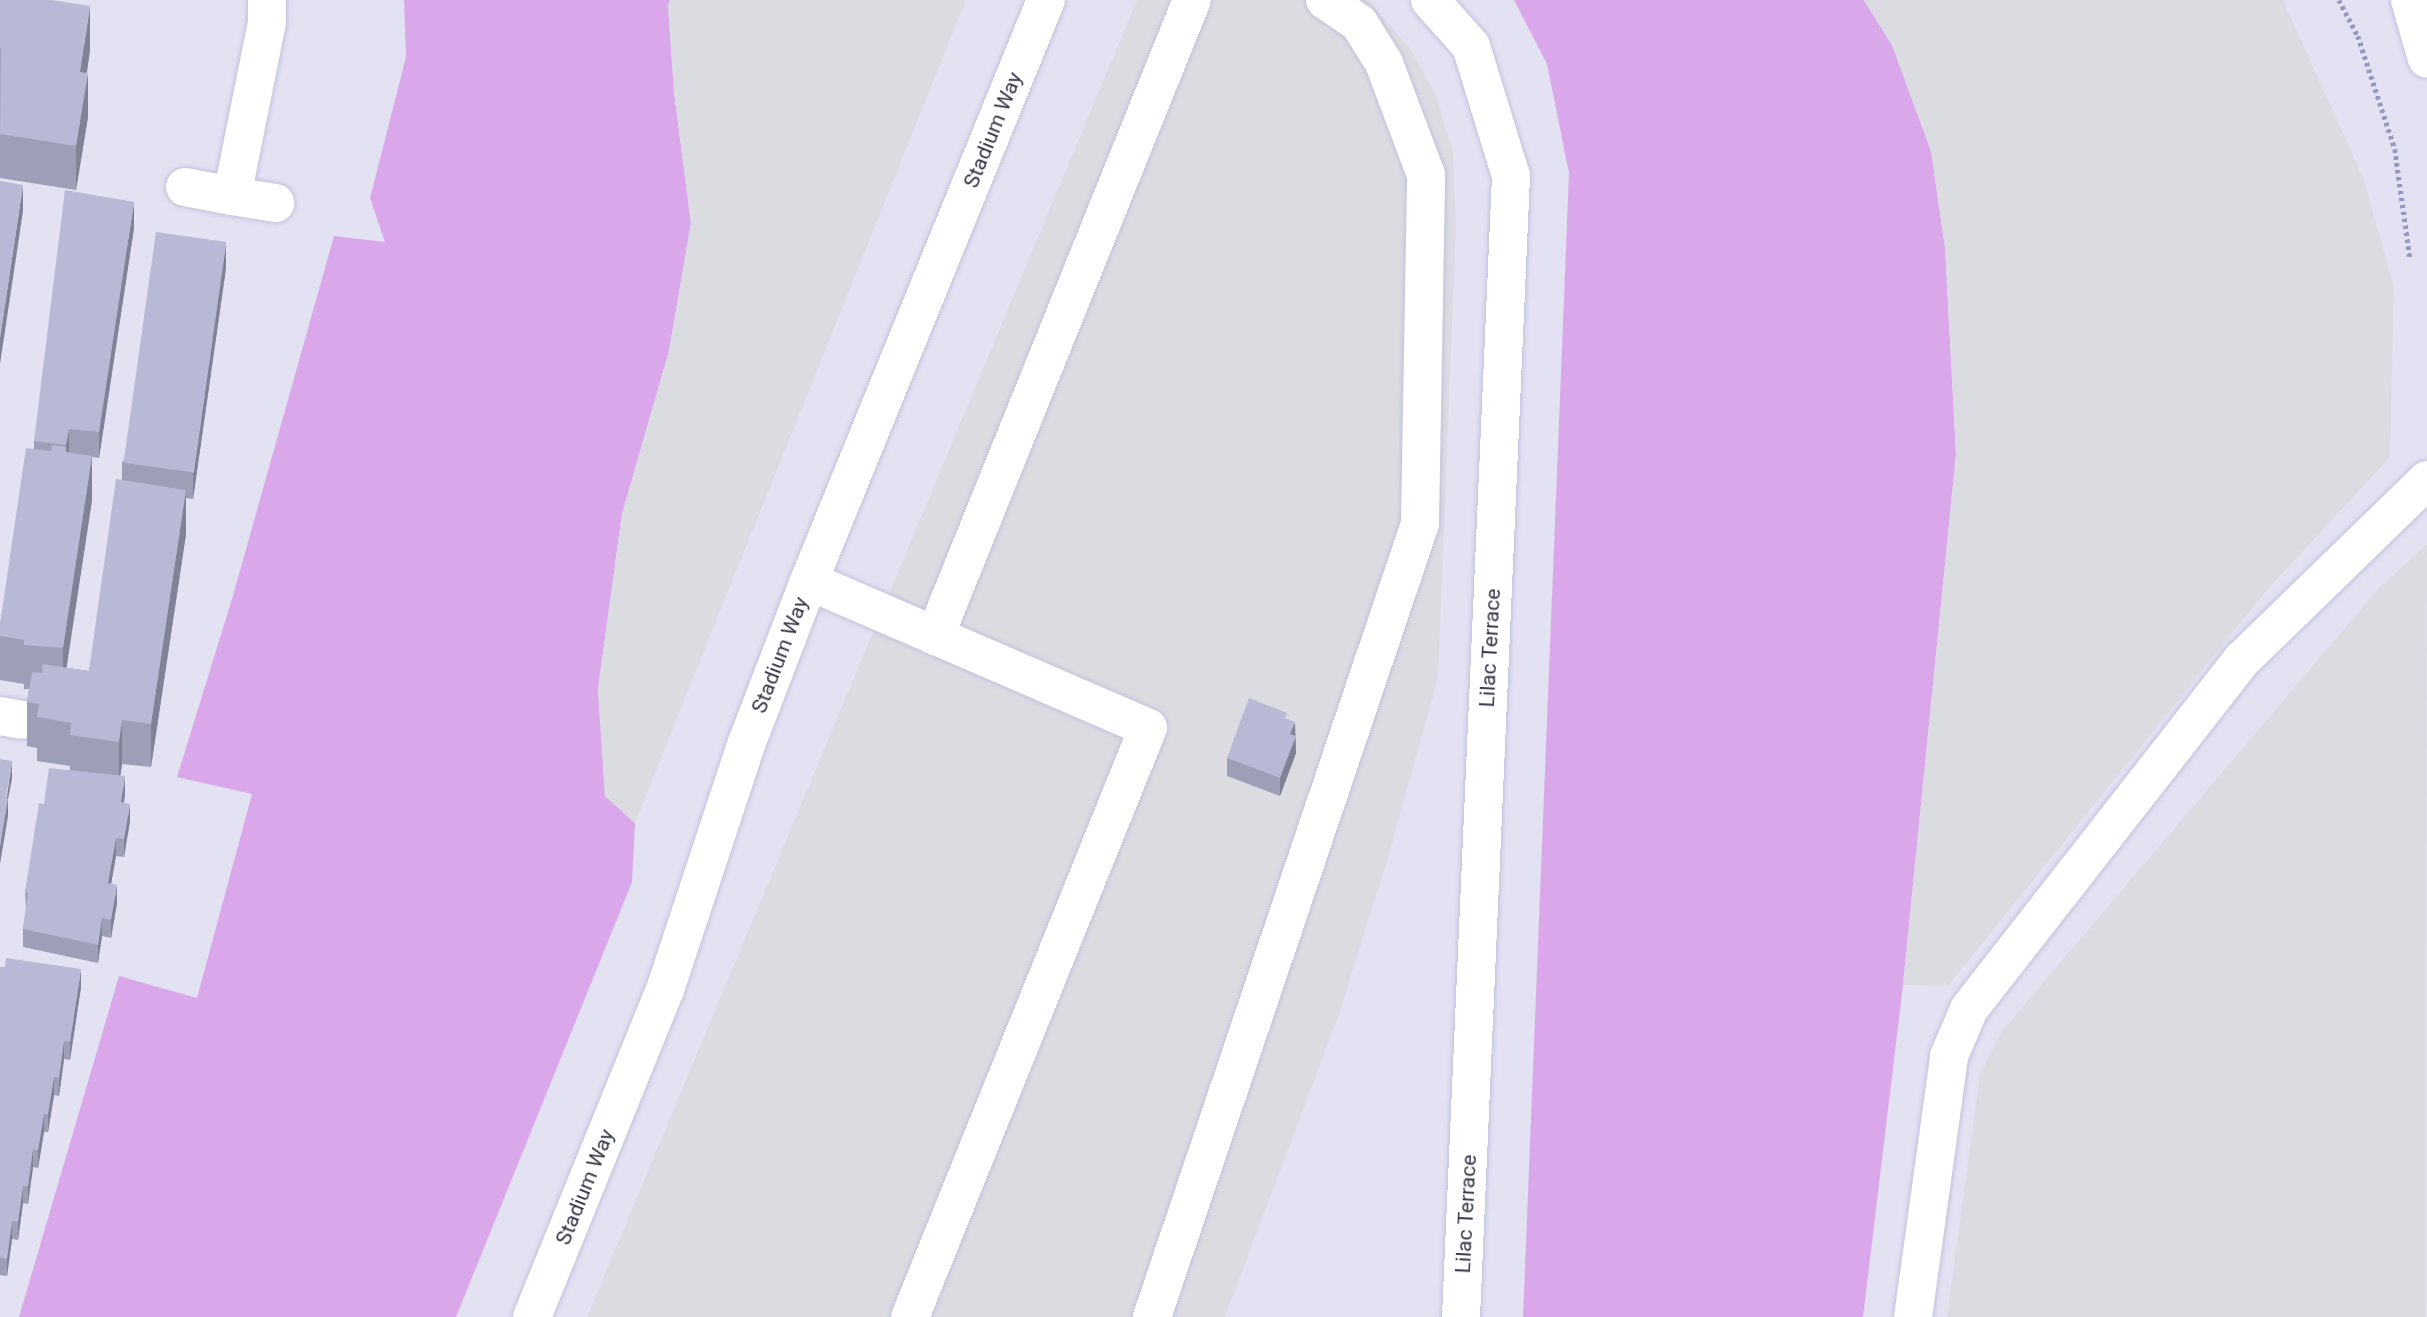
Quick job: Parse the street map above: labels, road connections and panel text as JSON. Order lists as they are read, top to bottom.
{
  "streets": {
    "street": ["Stadium Way", "Lilac Terrace"]
  }
}
